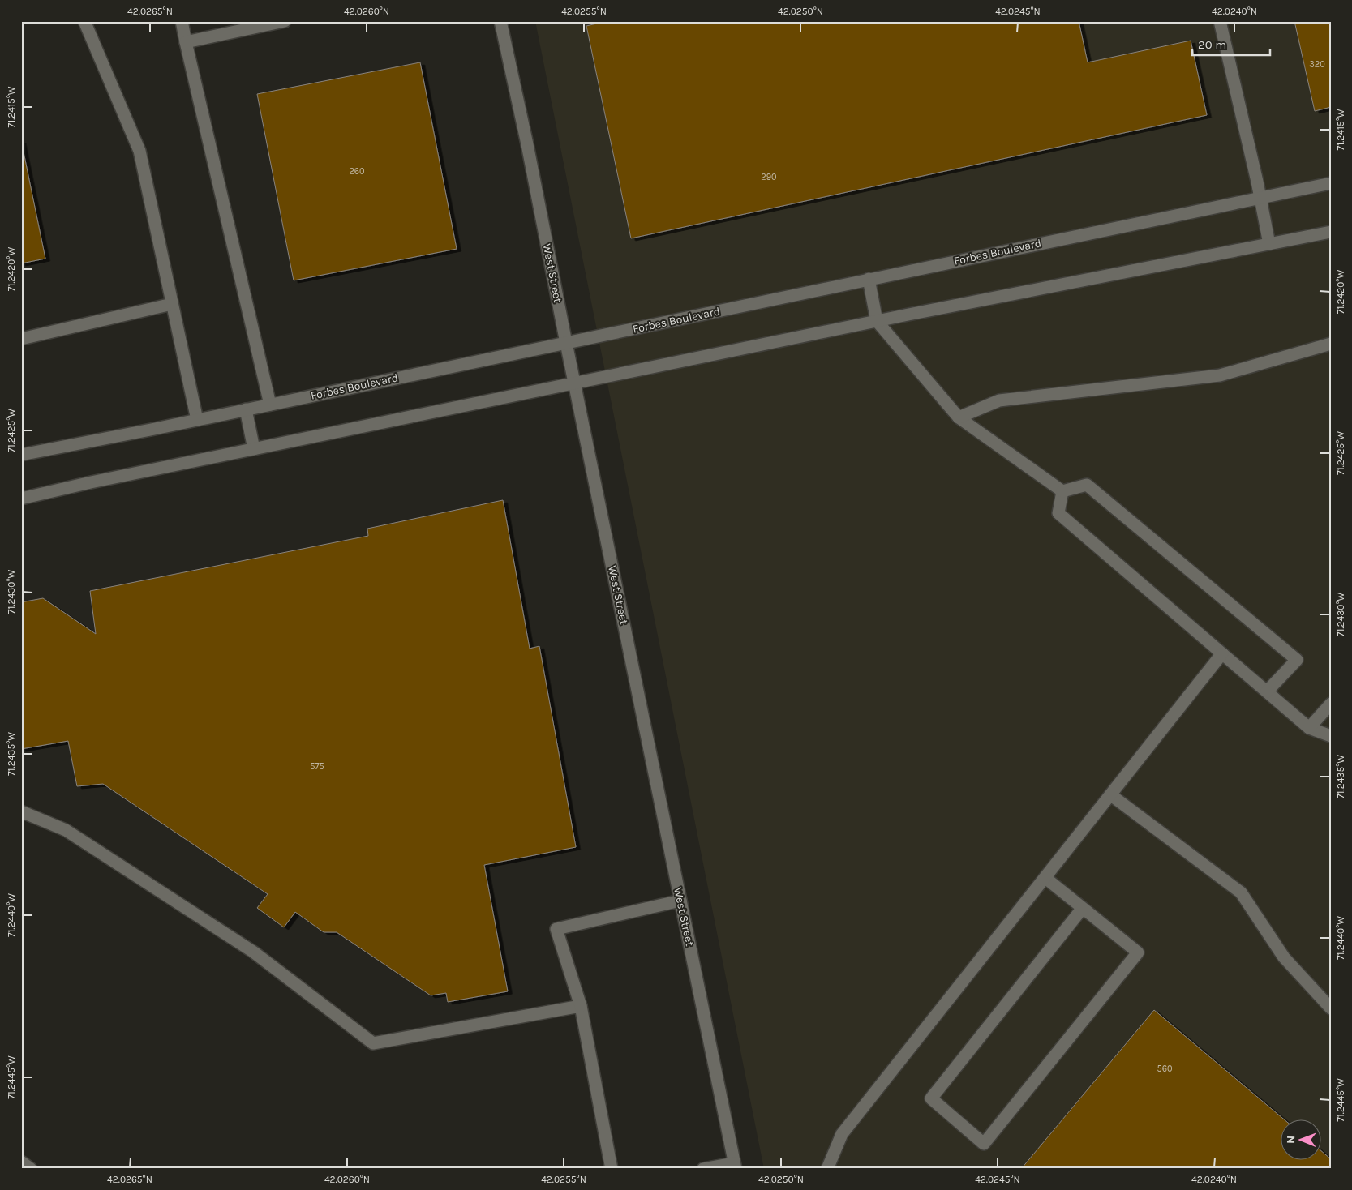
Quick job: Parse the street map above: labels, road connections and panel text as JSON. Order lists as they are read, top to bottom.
{
  "streets": {
    "street": ["Forbes Boulevard", "West Street"]
  },
  "crossings": [
    ["Forbes Boulevard", "West Street"]
  ],
  "house_numbers": [
    "320",
    "260",
    "290",
    "575",
    "560"
  ],
  "scale_bar": "20 m",
  "north": "left",
  "coordinates": [
    "42.0265°N",
    "42.0260°N",
    "42.0255°N",
    "42.0250°N",
    "42.0245°N",
    "42.0240°N",
    "71.2415°W",
    "71.2420°W",
    "71.2425°W",
    "71.2430°W",
    "71.2435°W",
    "71.2440°W",
    "71.2445°W"
  ]
}
